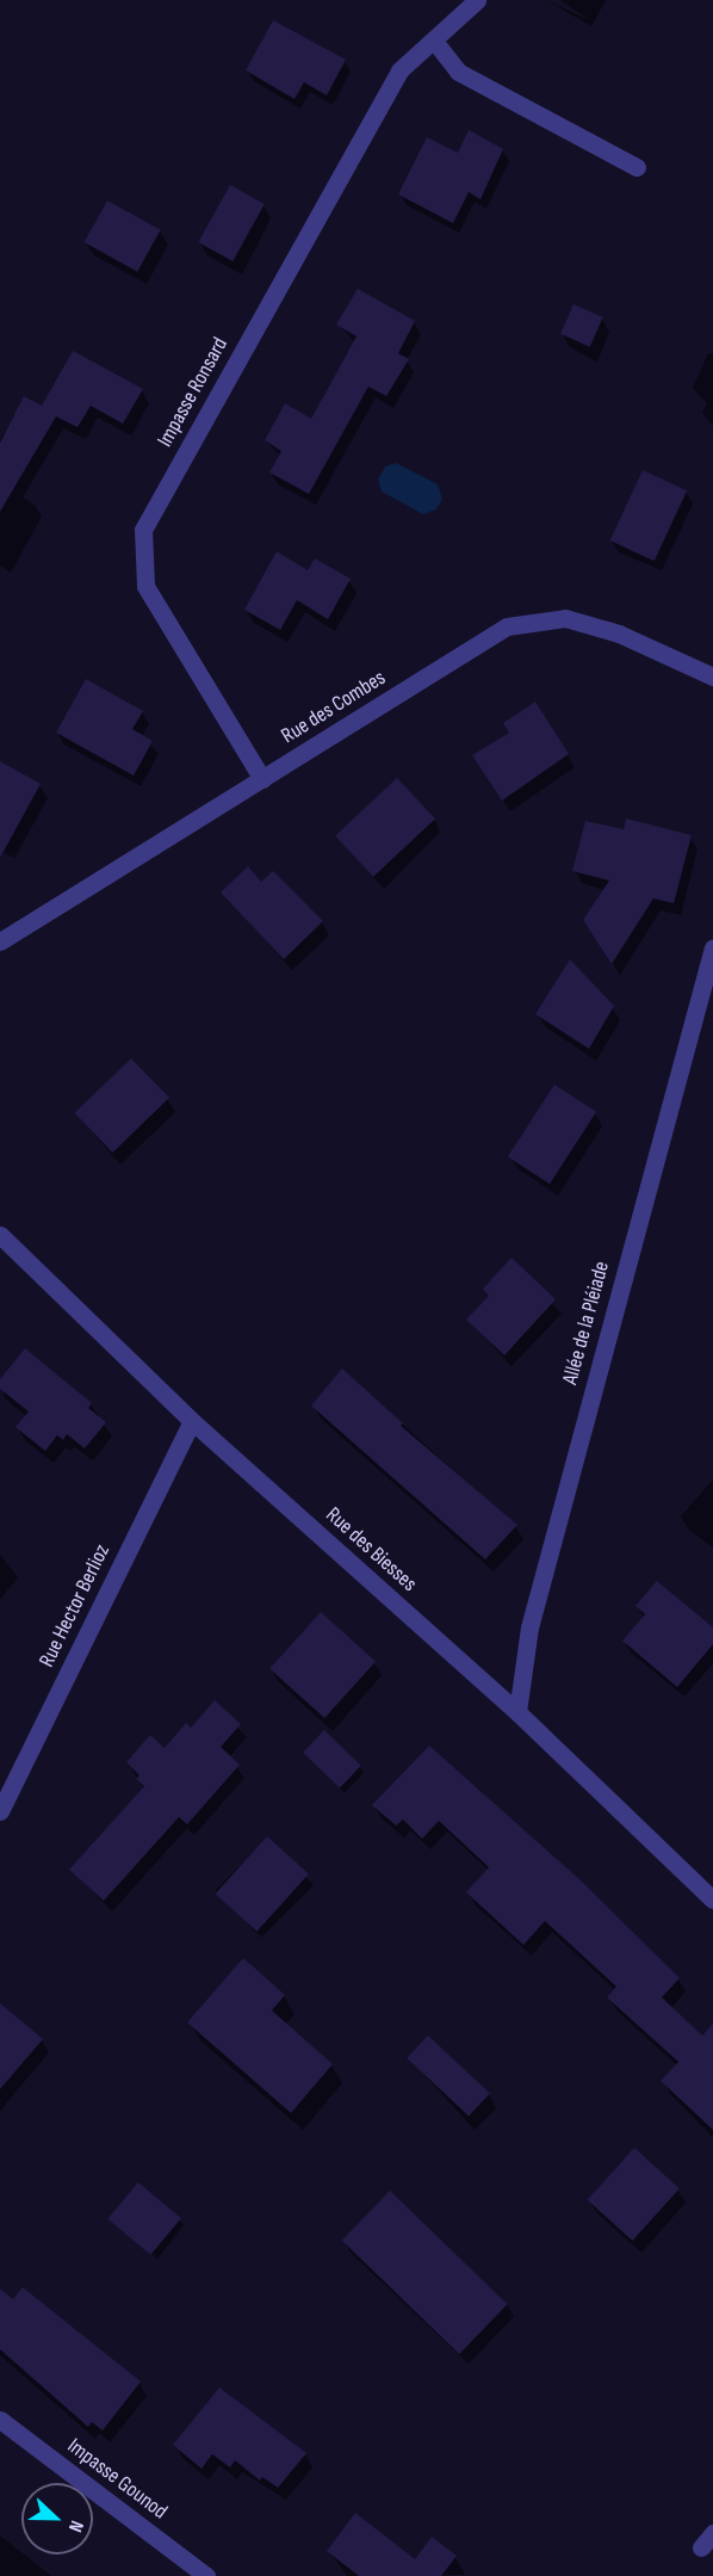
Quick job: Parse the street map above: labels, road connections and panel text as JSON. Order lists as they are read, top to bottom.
{
  "streets": {
    "street": [
      "Impasse Ronsard",
      "Rue des Combes",
      "Allée de la Pléiade",
      "Rue des Biesses",
      "Rue Hector Berlioz",
      "Impasse Gounod"
    ]
  },
  "crossings": [
    ["Impasse Ronsard", "Rue des Combes"],
    ["Allée de la Pléiade", "Rue des Biesses"],
    ["Rue des Biesses", "Rue Hector Berlioz"]
  ],
  "north": "right"
}
